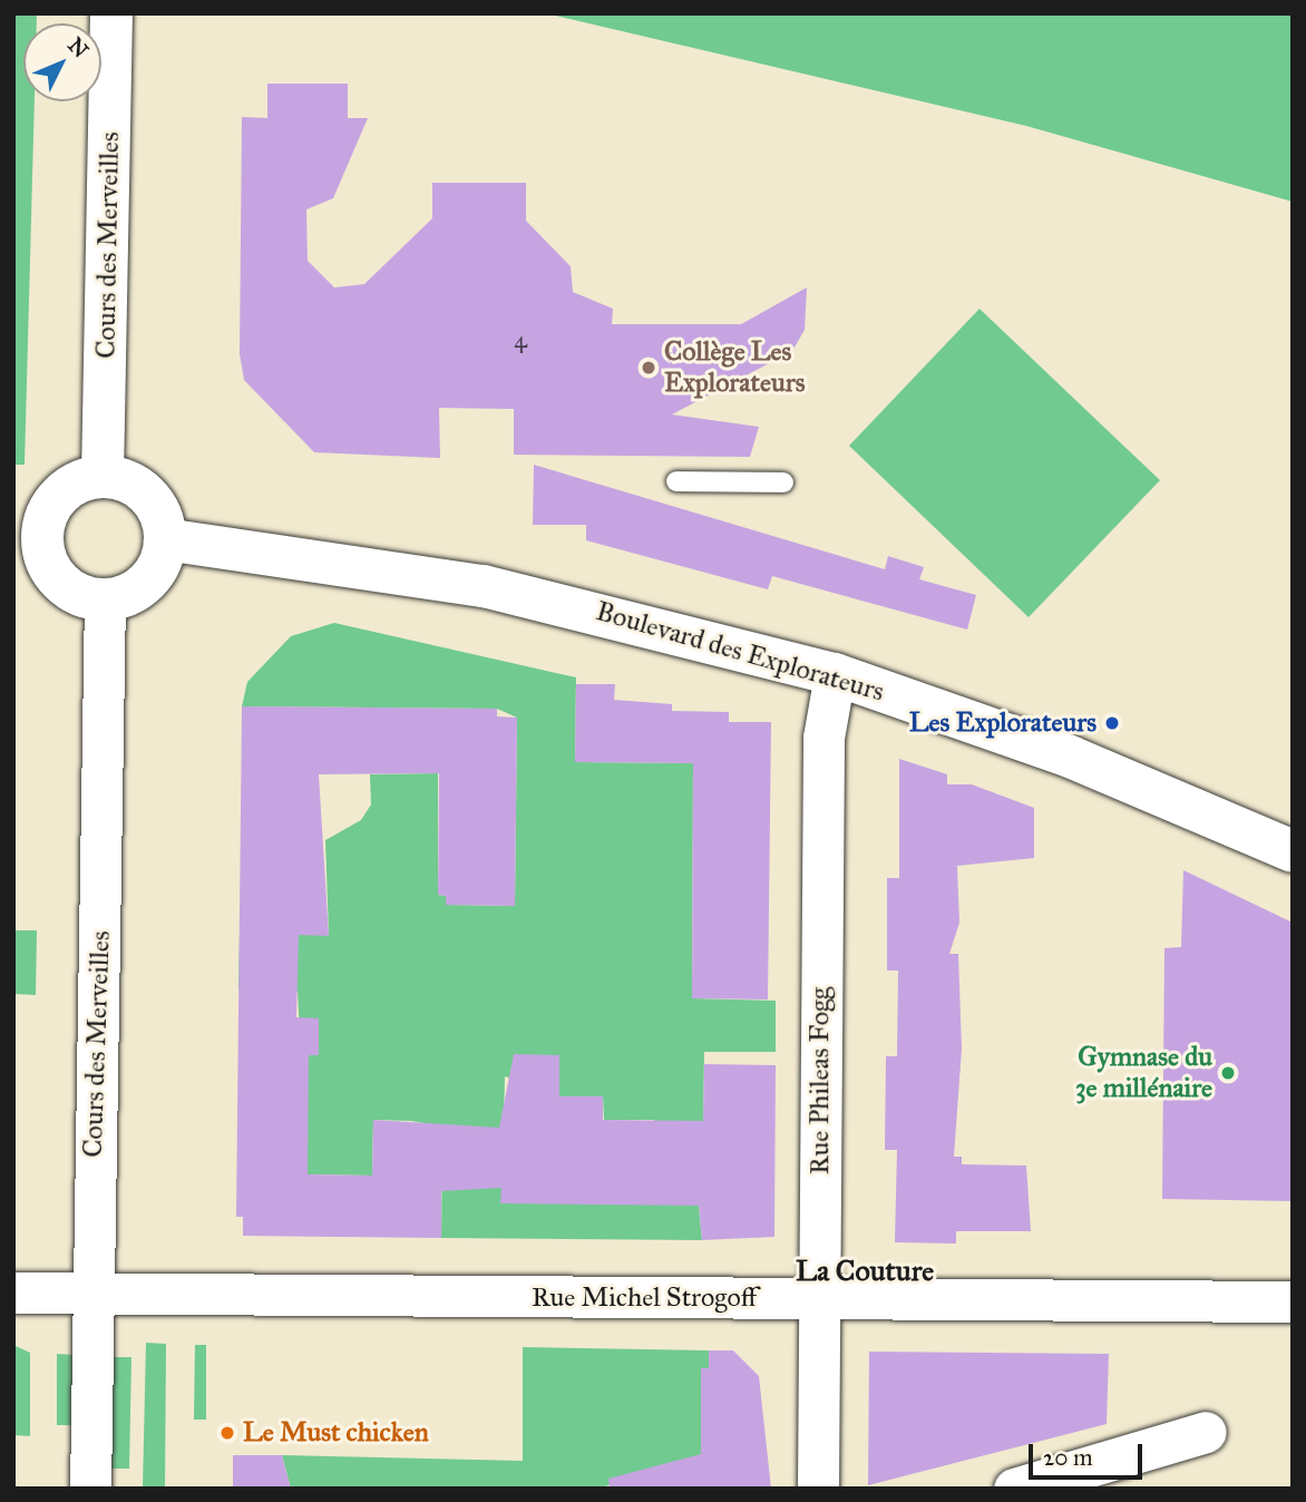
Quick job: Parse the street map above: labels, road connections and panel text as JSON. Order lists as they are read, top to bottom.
{
  "streets": {
    "street": [
      "Cours des Merveilles",
      "Boulevard des Explorateurs",
      "Rue Phileas Fogg",
      "Rue Michel Strogoff"
    ]
  },
  "crossings": [
    ["Cours des Merveilles", "Boulevard des Explorateurs"],
    ["Cours des Merveilles", "Rue Michel Strogoff"],
    ["Boulevard des Explorateurs", "Rue Phileas Fogg"],
    ["Rue Phileas Fogg", "Rue Michel Strogoff"]
  ],
  "districts": ["La Couture"],
  "places": [
    "Collège Les Explorateurs",
    "Les Explorateurs",
    "Gymnase du 3e millénaire",
    "Le Must chicken"
  ],
  "house_numbers": ["4"],
  "scale_bar": "20 m",
  "north": "top right"
}
